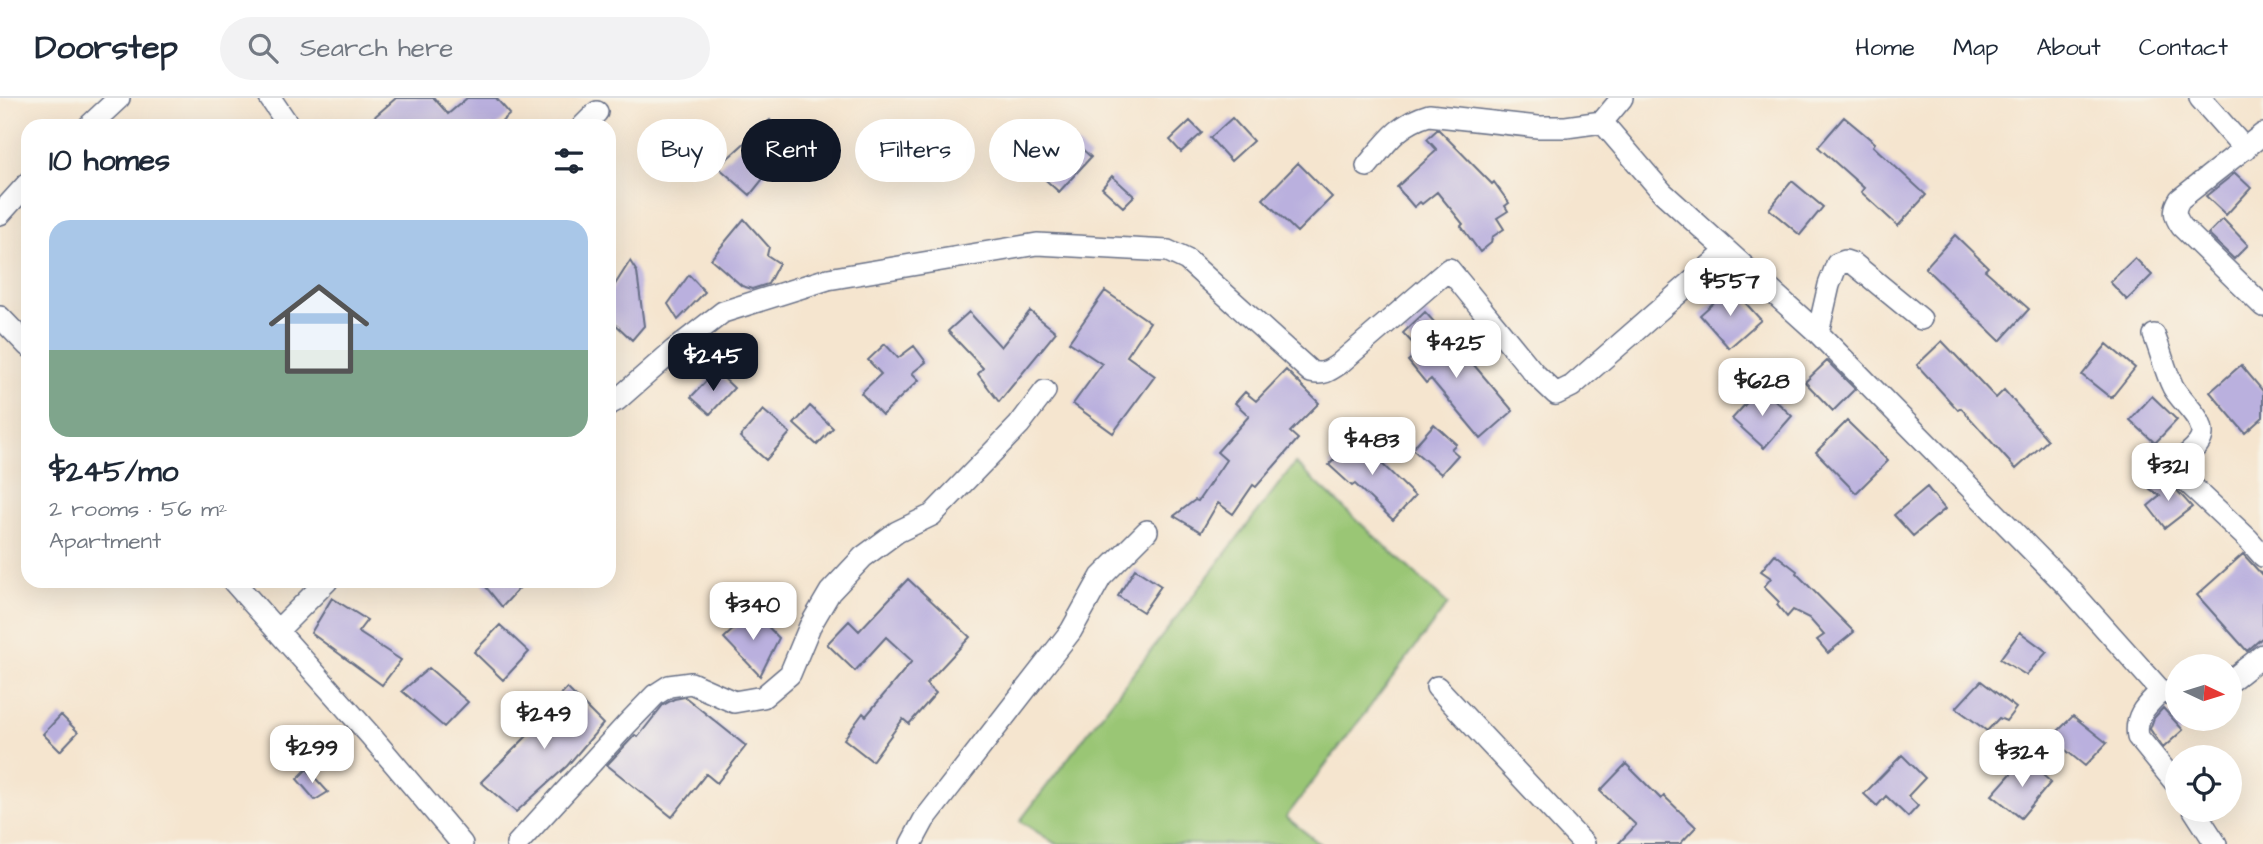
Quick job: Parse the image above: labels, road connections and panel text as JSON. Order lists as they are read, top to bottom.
{
  "north": "right",
  "page": {
    "header": "Doorstep",
    "search": "Search here",
    "nav": [
      "Home",
      "Map",
      "About",
      "Contact"
    ],
    "chip": [
      "Buy",
      "Rent",
      "Filters",
      "New"
    ],
    "heading": "10 homes",
    "list": [
      {
        "name": "$245/mo",
        "note": "2 rooms · 56 m² · Apartment"
      }
    ],
    "price": [
      "$557",
      "$425",
      "$245",
      "$628",
      "$483",
      "$321",
      "$340",
      "$249",
      "$299",
      "$324"
    ]
  }
}
